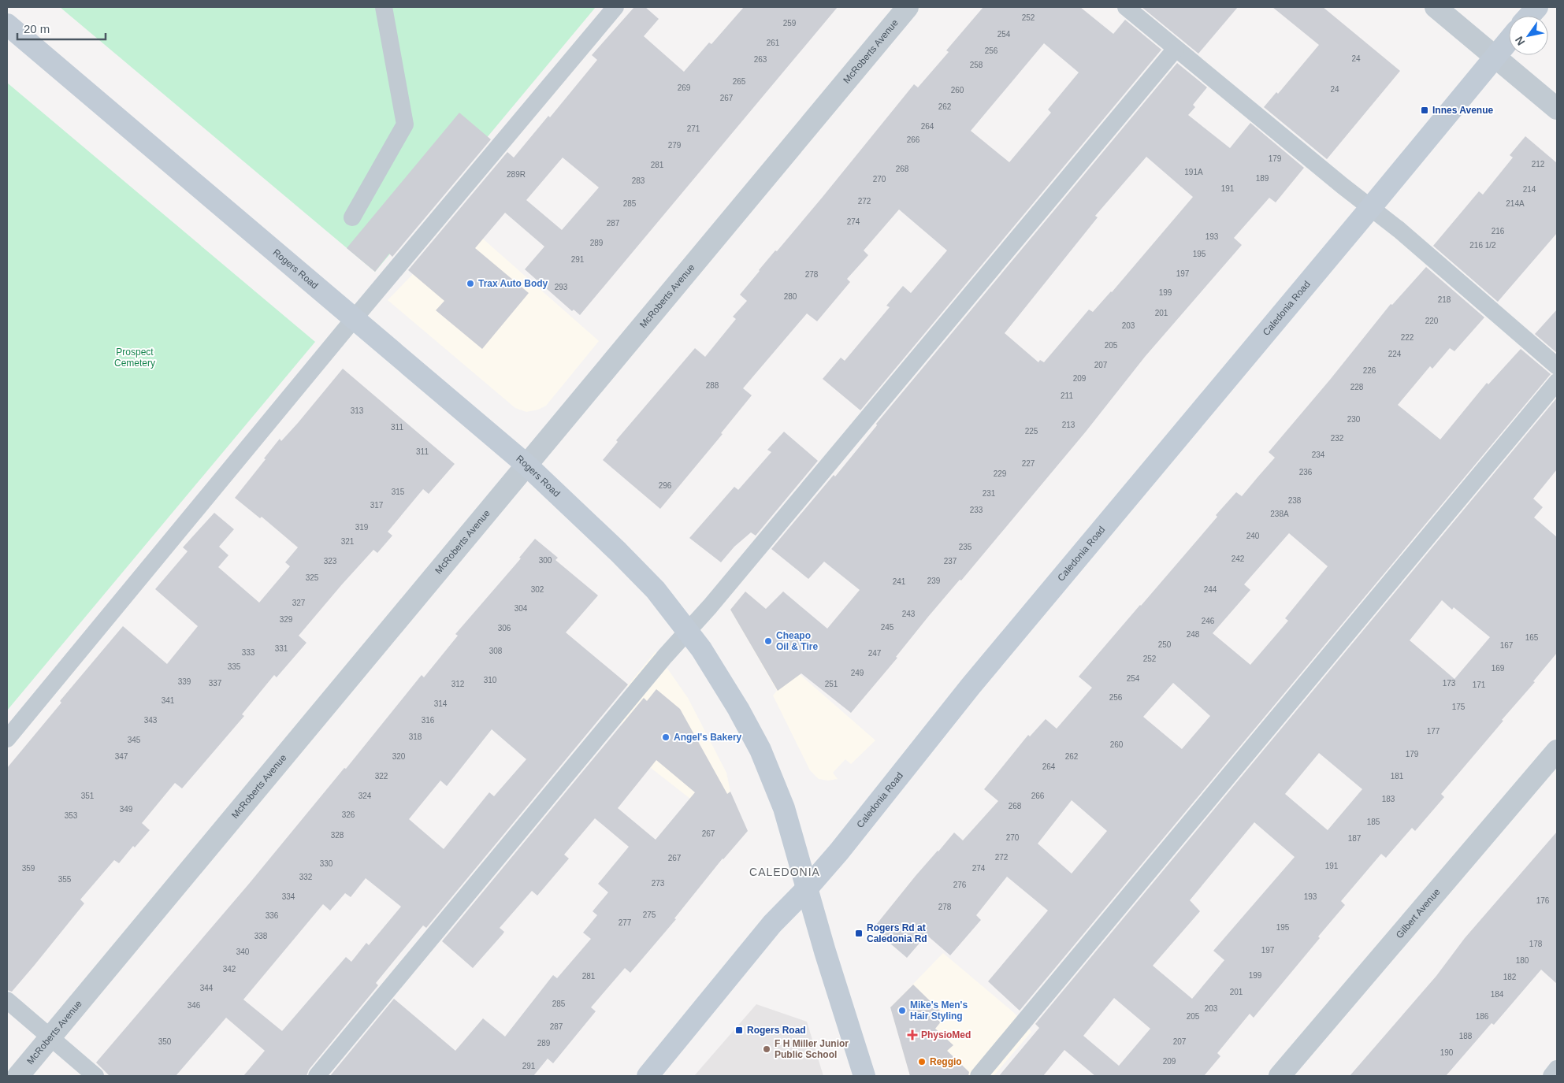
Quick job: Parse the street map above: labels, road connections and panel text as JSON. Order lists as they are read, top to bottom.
{
  "streets": {
    "street": [
      "McRoberts Avenue",
      "Rogers Road",
      "Caledonia Road",
      "Gilbert Avenue"
    ]
  },
  "crossings": [
    ["McRoberts Avenue", "Rogers Road"],
    ["Rogers Road", "Caledonia Road"]
  ],
  "districts": ["CALEDONIA"],
  "parks": ["Prospect Cemetery"],
  "places": {
    "transit": ["Innes Avenue", "Rogers Rd at Caledonia Rd", "Rogers Road"],
    "other": [
      "Trax Auto Body",
      "Cheapo Oil & Tire",
      "Angel's Bakery",
      "Mike's Men's Hair Styling",
      "F H Miller Junior Public School",
      "Reggio"
    ],
    "health": ["PhysioMed"]
  },
  "house_numbers": [
    "252",
    "259",
    "254",
    "261",
    "256",
    "24",
    "263",
    "258",
    "265",
    "269",
    "24",
    "260",
    "267",
    "262",
    "264",
    "271",
    "266",
    "279",
    "179",
    "212",
    "281",
    "268",
    "191A",
    "289R",
    "189",
    "270",
    "283",
    "191",
    "214",
    "272",
    "285",
    "214A",
    "274",
    "287",
    "216",
    "193",
    "289",
    "216 1/2",
    "195",
    "291",
    "197",
    "278",
    "293",
    "199",
    "280",
    "218",
    "201",
    "220",
    "203",
    "222",
    "205",
    "224",
    "207",
    "226",
    "209",
    "288",
    "228",
    "211",
    "313",
    "230",
    "213",
    "311",
    "225",
    "232",
    "311",
    "234",
    "227",
    "236",
    "229",
    "296",
    "315",
    "231",
    "238",
    "317",
    "233",
    "238A",
    "319",
    "240",
    "321",
    "235",
    "242",
    "300",
    "323",
    "237",
    "325",
    "239",
    "241",
    "302",
    "244",
    "327",
    "304",
    "243",
    "329",
    "246",
    "245",
    "306",
    "248",
    "165",
    "250",
    "167",
    "331",
    "308",
    "333",
    "247",
    "252",
    "335",
    "169",
    "249",
    "254",
    "310",
    "339",
    "337",
    "173",
    "312",
    "251",
    "171",
    "256",
    "341",
    "314",
    "175",
    "343",
    "316",
    "177",
    "318",
    "345",
    "260",
    "179",
    "347",
    "320",
    "262",
    "264",
    "322",
    "181",
    "351",
    "324",
    "266",
    "183",
    "268",
    "349",
    "326",
    "353",
    "185",
    "267",
    "328",
    "270",
    "187",
    "272",
    "267",
    "330",
    "191",
    "359",
    "274",
    "332",
    "355",
    "273",
    "276",
    "334",
    "193",
    "176",
    "278",
    "275",
    "336",
    "277",
    "195",
    "338",
    "178",
    "197",
    "340",
    "180",
    "342",
    "199",
    "281",
    "182",
    "344",
    "201",
    "184",
    "285",
    "346",
    "203",
    "205",
    "186",
    "287",
    "188",
    "350",
    "207",
    "289",
    "190",
    "209",
    "291"
  ],
  "scale_bar": "20 m",
  "north": "bottom left"
}
